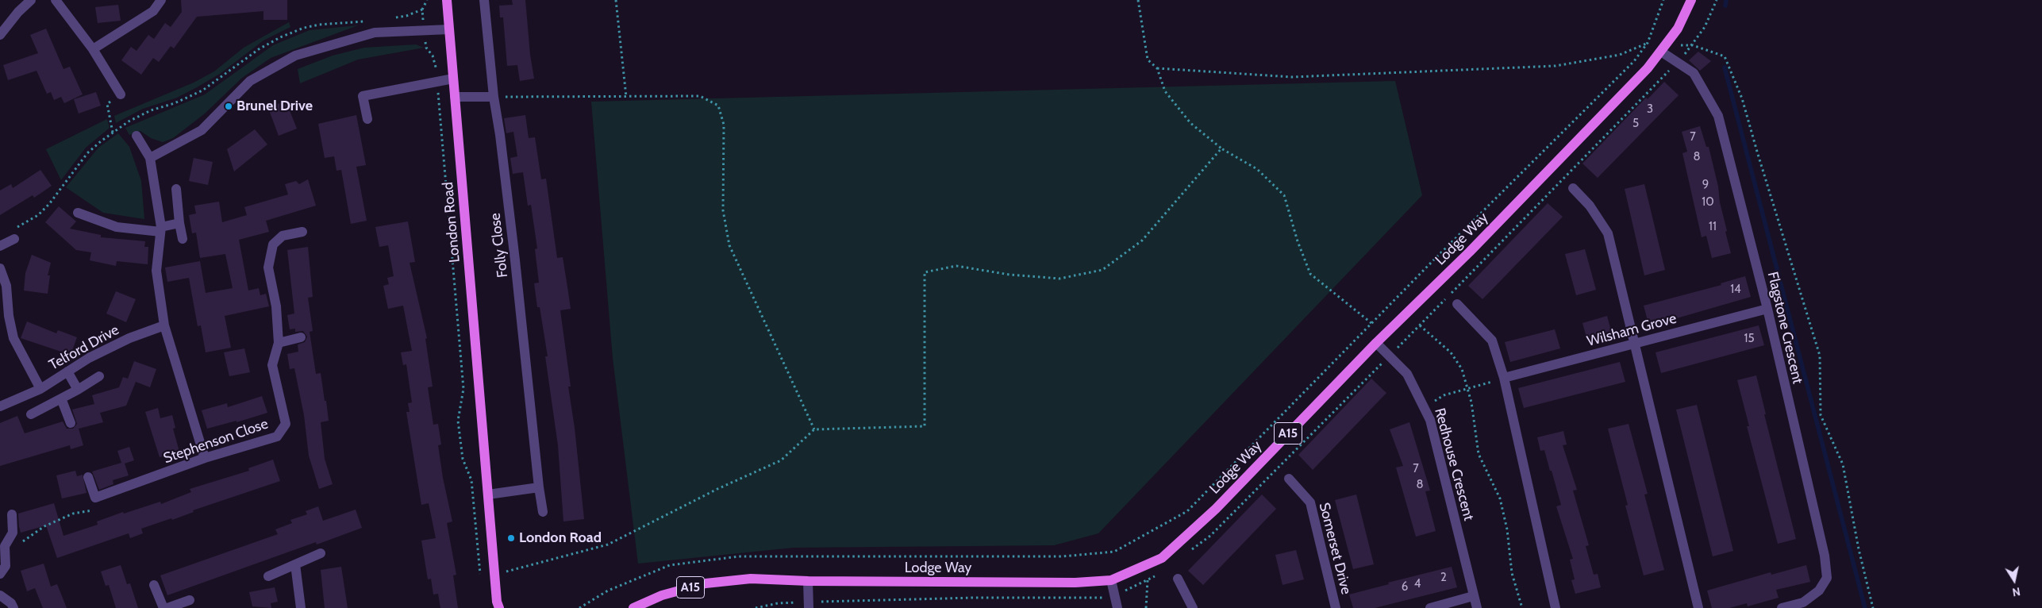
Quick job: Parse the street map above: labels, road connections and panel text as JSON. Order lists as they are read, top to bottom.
{
  "streets": {
    "main road": ["London Road", "Lodge Way", "A15"],
    "street": [
      "Folly Close",
      "Flagstone Crescent",
      "Wilsham Grove",
      "Telford Drive",
      "Stephenson Close",
      "Redhouse Crescent",
      "Somerset Drive"
    ]
  },
  "crossings": [
    ["Lodge Way", "Flagstone Crescent"],
    ["Lodge Way", "Redhouse Crescent"],
    ["Flagstone Crescent", "Wilsham Grove"]
  ],
  "places": ["Brunel Drive", "London Road"],
  "house_numbers": [
    "3",
    "5",
    "7",
    "8",
    "9",
    "10",
    "11",
    "14",
    "15",
    "7",
    "8",
    "2",
    "4",
    "6"
  ],
  "north": "bottom"
}
